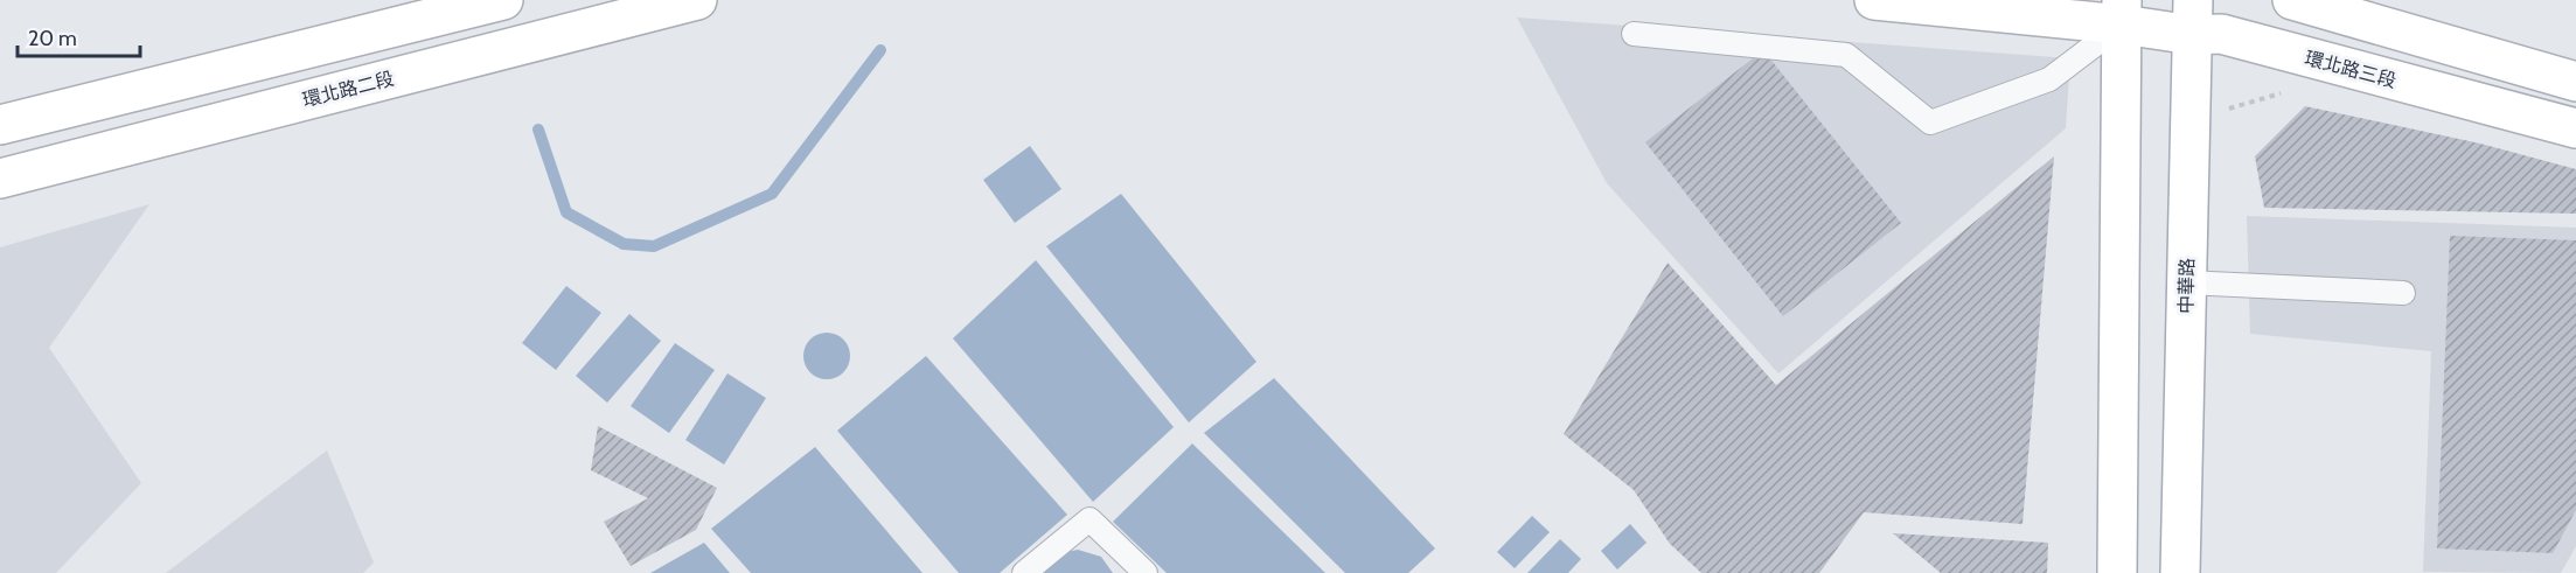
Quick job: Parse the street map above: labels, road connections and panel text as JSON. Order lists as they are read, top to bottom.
{
  "streets": {
    "street": ["環北路三段", "環北路二段", "中華路"]
  },
  "crossings": [
    ["環北路三段", "中華路"]
  ],
  "scale_bar": "20 m"
}
